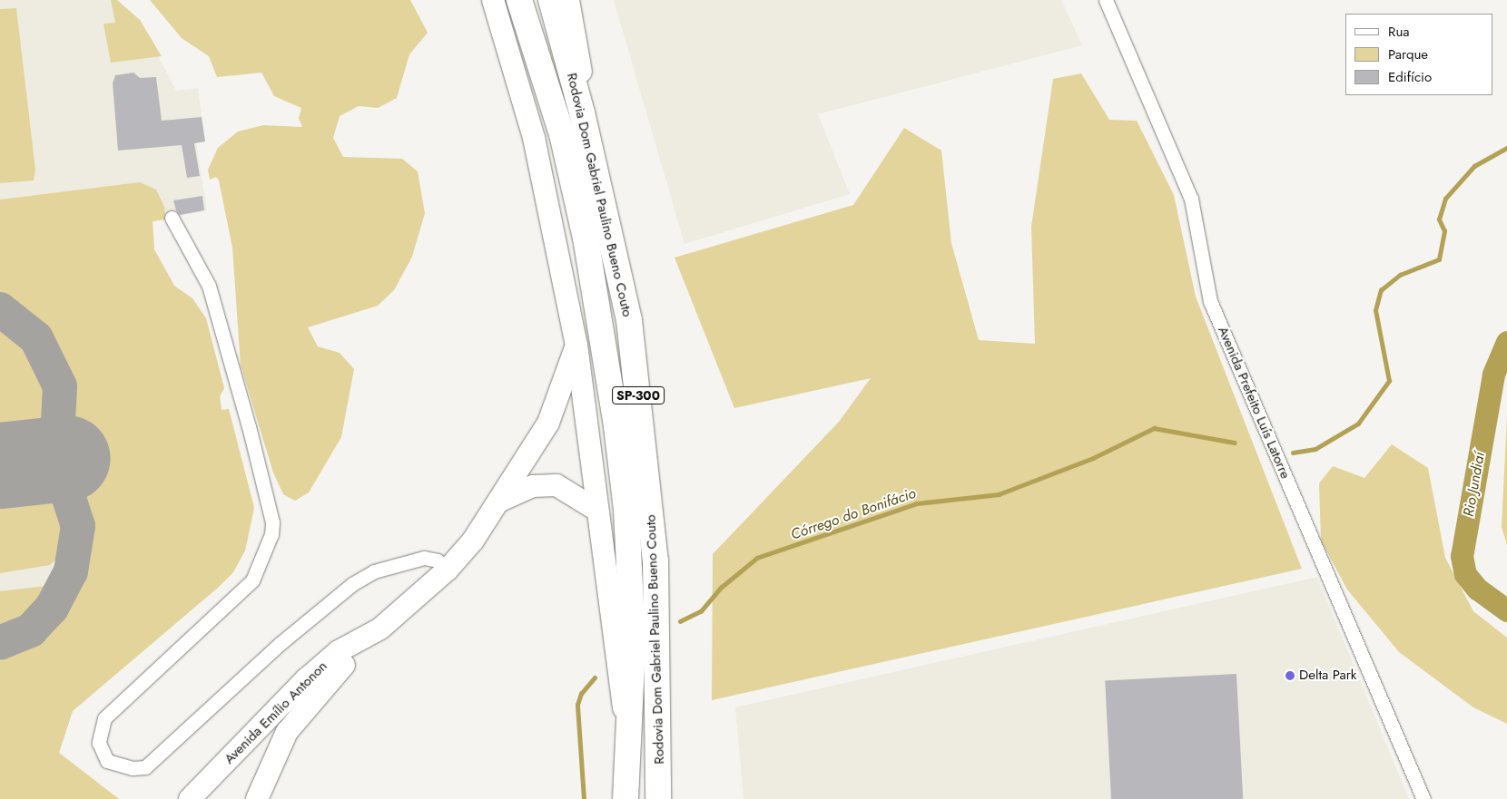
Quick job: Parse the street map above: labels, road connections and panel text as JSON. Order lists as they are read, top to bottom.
{
  "streets": {
    "highway": ["Rodovia Dom Gabriel Paulino Bueno Couto", "SP-300"],
    "main road": ["Avenida Emílio Antonon"],
    "street": ["Avenida Prefeito Luís Latorre"]
  },
  "water": ["Rio Jundiaí", "Córrego do Bonifácio"],
  "places": ["Delta Park"],
  "legend": ["Rua", "Parque", "Edifício"]
}
